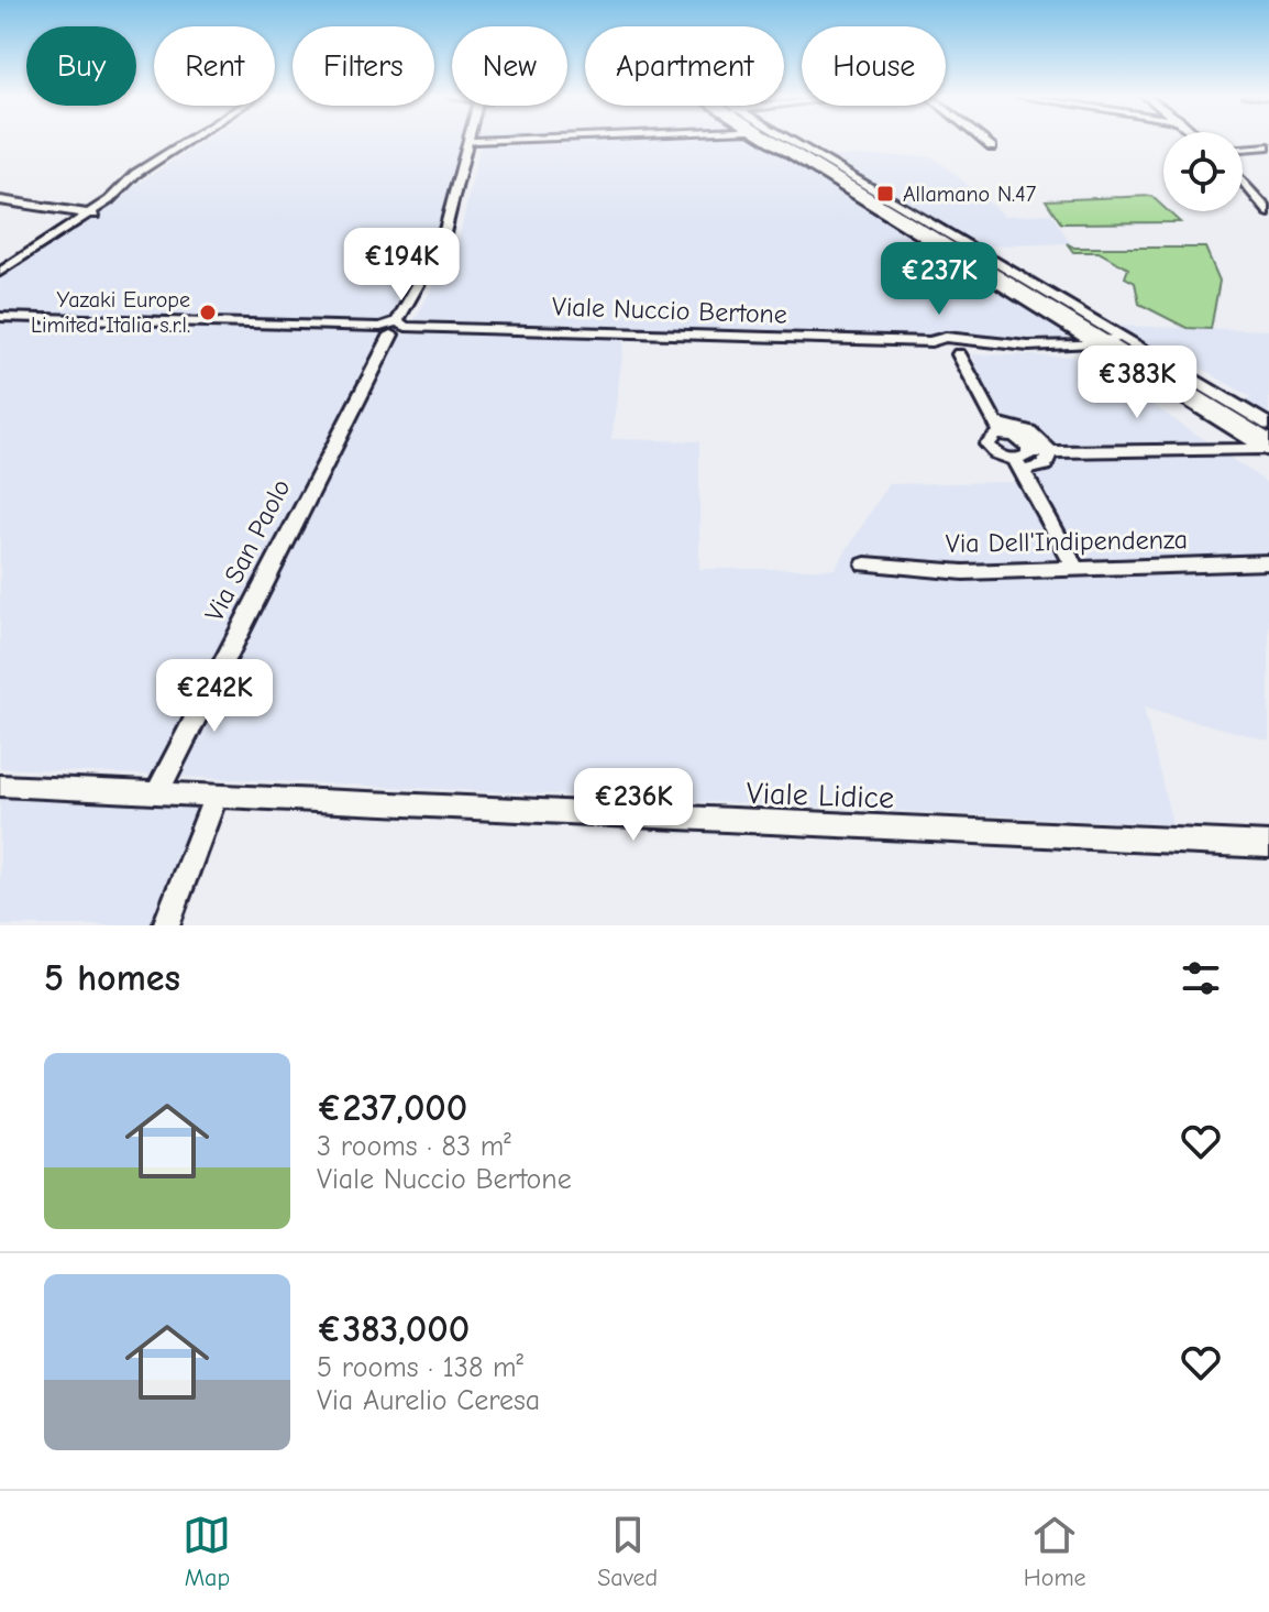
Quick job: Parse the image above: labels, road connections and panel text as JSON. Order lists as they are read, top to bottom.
{
  "streets": {
    "street": [
      "Viale Nuccio Bertone",
      "Via Dell'Indipendenza",
      "Via San Paolo",
      "Viale Lidice"
    ]
  },
  "crossings": [
    ["Viale Nuccio Bertone", "Via San Paolo"],
    ["Via San Paolo", "Viale Lidice"]
  ],
  "places": {
    "transit": ["Allamano N.47"],
    "other": ["Yazaki Europe Limited Italia s.r.l."]
  },
  "page": {
    "chip": [
      "Buy",
      "Rent",
      "Filters",
      "New",
      "Apartment",
      "House"
    ],
    "price": [
      "€194K",
      "€237K",
      "€383K",
      "€242K",
      "€236K"
    ],
    "heading": "5 homes",
    "list": [
      {
        "name": "€237,000",
        "note": "3 rooms · 83 m² · Viale Nuccio Bertone"
      },
      {
        "name": "€383,000",
        "note": "5 rooms · 138 m² · Via Aurelio Ceresa"
      }
    ],
    "tabs": ["Map", "Saved", "Home"]
  }
}
